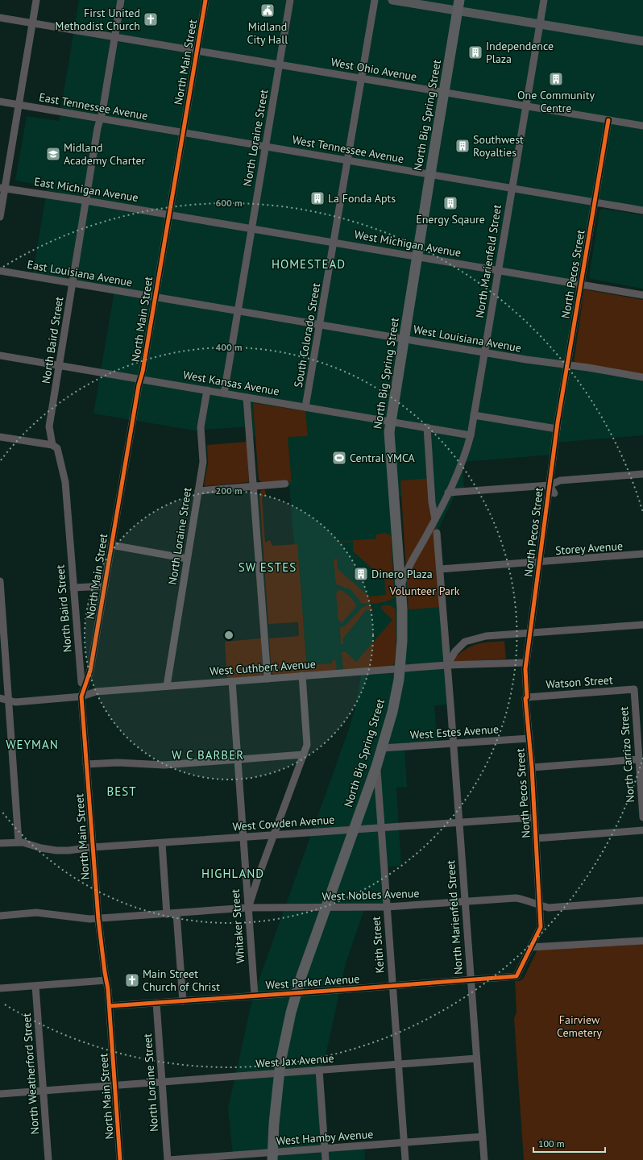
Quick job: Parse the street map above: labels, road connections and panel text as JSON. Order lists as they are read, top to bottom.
{
  "streets": {
    "highway": ["North Big Spring Street"],
    "street": [
      "North Main Street",
      "West Ohio Avenue",
      "East Tennessee Avenue",
      "North Loraine Street",
      "West Tennessee Avenue",
      "East Michigan Avenue",
      "West Michigan Avenue",
      "North Marienfeld Street",
      "East Louisiana Avenue",
      "North Pecos Street",
      "South Colorado Street",
      "West Louisiana Avenue",
      "North Baird Street",
      "West Kansas Avenue",
      "Storey Avenue",
      "West Cuthbert Avenue",
      "Watson Street",
      "West Estes Avenue",
      "North Carrizo Street",
      "West Cowden Avenue",
      "West Nobles Avenue",
      "Whitaker Street",
      "Keith Street",
      "West Parker Avenue",
      "West Jax Avenue",
      "North Weatherford Street",
      "West Hamby Avenue"
    ]
  },
  "crossings": [
    ["North Main Street", "West Ohio Avenue"],
    ["North Main Street", "East Tennessee Avenue"],
    ["North Main Street", "West Tennessee Avenue"],
    ["North Main Street", "East Michigan Avenue"],
    ["North Main Street", "West Michigan Avenue"],
    ["North Main Street", "East Louisiana Avenue"],
    ["North Main Street", "West Louisiana Avenue"],
    ["North Main Street", "West Kansas Avenue"],
    ["North Main Street", "West Cuthbert Avenue"],
    ["North Main Street", "West Cowden Avenue"],
    ["North Main Street", "West Nobles Avenue"],
    ["North Main Street", "West Parker Avenue"],
    ["North Main Street", "West Jax Avenue"],
    ["West Ohio Avenue", "North Big Spring Street"],
    ["West Ohio Avenue", "North Loraine Street"],
    ["West Ohio Avenue", "North Marienfeld Street"],
    ["West Ohio Avenue", "North Pecos Street"],
    ["West Ohio Avenue", "South Colorado Street"],
    ["West Ohio Avenue", "North Baird Street"],
    ["East Tennessee Avenue", "West Tennessee Avenue"],
    ["East Tennessee Avenue", "North Baird Street"],
    ["North Big Spring Street", "West Tennessee Avenue"],
    ["North Big Spring Street", "West Michigan Avenue"],
    ["North Big Spring Street", "North Marienfeld Street"],
    ["North Big Spring Street", "West Louisiana Avenue"],
    ["North Big Spring Street", "West Kansas Avenue"],
    ["North Big Spring Street", "West Cuthbert Avenue"],
    ["North Big Spring Street", "West Estes Avenue"],
    ["North Big Spring Street", "West Cowden Avenue"],
    ["North Big Spring Street", "West Nobles Avenue"],
    ["North Big Spring Street", "Keith Street"],
    ["North Big Spring Street", "West Parker Avenue"],
    ["North Big Spring Street", "West Jax Avenue"],
    ["North Big Spring Street", "West Hamby Avenue"],
    ["North Loraine Street", "West Tennessee Avenue"],
    ["North Loraine Street", "West Michigan Avenue"],
    ["North Loraine Street", "West Louisiana Avenue"],
    ["North Loraine Street", "West Kansas Avenue"],
    ["North Loraine Street", "West Cuthbert Avenue"],
    ["North Loraine Street", "West Parker Avenue"],
    ["North Loraine Street", "West Jax Avenue"],
    ["North Loraine Street", "West Hamby Avenue"],
    ["West Tennessee Avenue", "North Marienfeld Street"],
    ["West Tennessee Avenue", "North Pecos Street"],
    ["West Tennessee Avenue", "South Colorado Street"],
    ["East Michigan Avenue", "West Michigan Avenue"],
    ["East Michigan Avenue", "North Baird Street"],
    ["West Michigan Avenue", "North Marienfeld Street"],
    ["West Michigan Avenue", "North Pecos Street"],
    ["West Michigan Avenue", "South Colorado Street"],
    ["North Marienfeld Street", "West Louisiana Avenue"],
    ["North Marienfeld Street", "West Kansas Avenue"],
    ["North Marienfeld Street", "Storey Avenue"],
    ["North Marienfeld Street", "West Cuthbert Avenue"],
    ["North Marienfeld Street", "West Estes Avenue"],
    ["North Marienfeld Street", "West Cowden Avenue"],
    ["North Marienfeld Street", "West Nobles Avenue"],
    ["North Marienfeld Street", "West Parker Avenue"],
    ["North Marienfeld Street", "West Jax Avenue"],
    ["North Marienfeld Street", "West Hamby Avenue"],
    ["East Louisiana Avenue", "West Louisiana Avenue"],
    ["East Louisiana Avenue", "North Baird Street"],
    ["North Pecos Street", "West Louisiana Avenue"],
    ["North Pecos Street", "Storey Avenue"],
    ["North Pecos Street", "West Cuthbert Avenue"],
    ["North Pecos Street", "Watson Street"],
    ["North Pecos Street", "West Estes Avenue"],
    ["North Pecos Street", "West Cowden Avenue"],
    ["North Pecos Street", "West Nobles Avenue"],
    ["North Pecos Street", "West Parker Avenue"],
    ["South Colorado Street", "West Louisiana Avenue"],
    ["South Colorado Street", "West Kansas Avenue"],
    ["North Baird Street", "West Kansas Avenue"],
    ["West Cuthbert Avenue", "Whitaker Street"],
    ["Watson Street", "North Carrizo Street"],
    ["West Cowden Avenue", "Whitaker Street"],
    ["West Cowden Avenue", "Keith Street"],
    ["West Nobles Avenue", "Whitaker Street"],
    ["West Nobles Avenue", "Keith Street"],
    ["Whitaker Street", "West Parker Avenue"],
    ["Keith Street", "West Parker Avenue"],
    ["Keith Street", "West Jax Avenue"],
    ["Keith Street", "West Hamby Avenue"],
    ["West Jax Avenue", "North Weatherford Street"]
  ],
  "districts": [
    "HOMESTEAD",
    "SW ESTES",
    "WEYMAN",
    "W C BARBER",
    "BEST",
    "HIGHLAND"
  ],
  "parks": ["Volunteer Park", "Fairview Cemetery"],
  "places": {
    "public building": ["Midland City Hall"],
    "church": ["First United Methodist Church", "Main Street Church of Christ"],
    "building": [
      "Independence Plaza",
      "One Community Centre",
      "Southwest Royalties",
      "La Fonda Apts",
      "Energy Sqaure",
      "Dinero Plaza"
    ],
    "school or university": ["Midland Academy Charter"],
    "sports": ["Central YMCA"]
  },
  "scale_bar": "100 m",
  "rings": ["600 m", "400 m", "200 m"]
}
